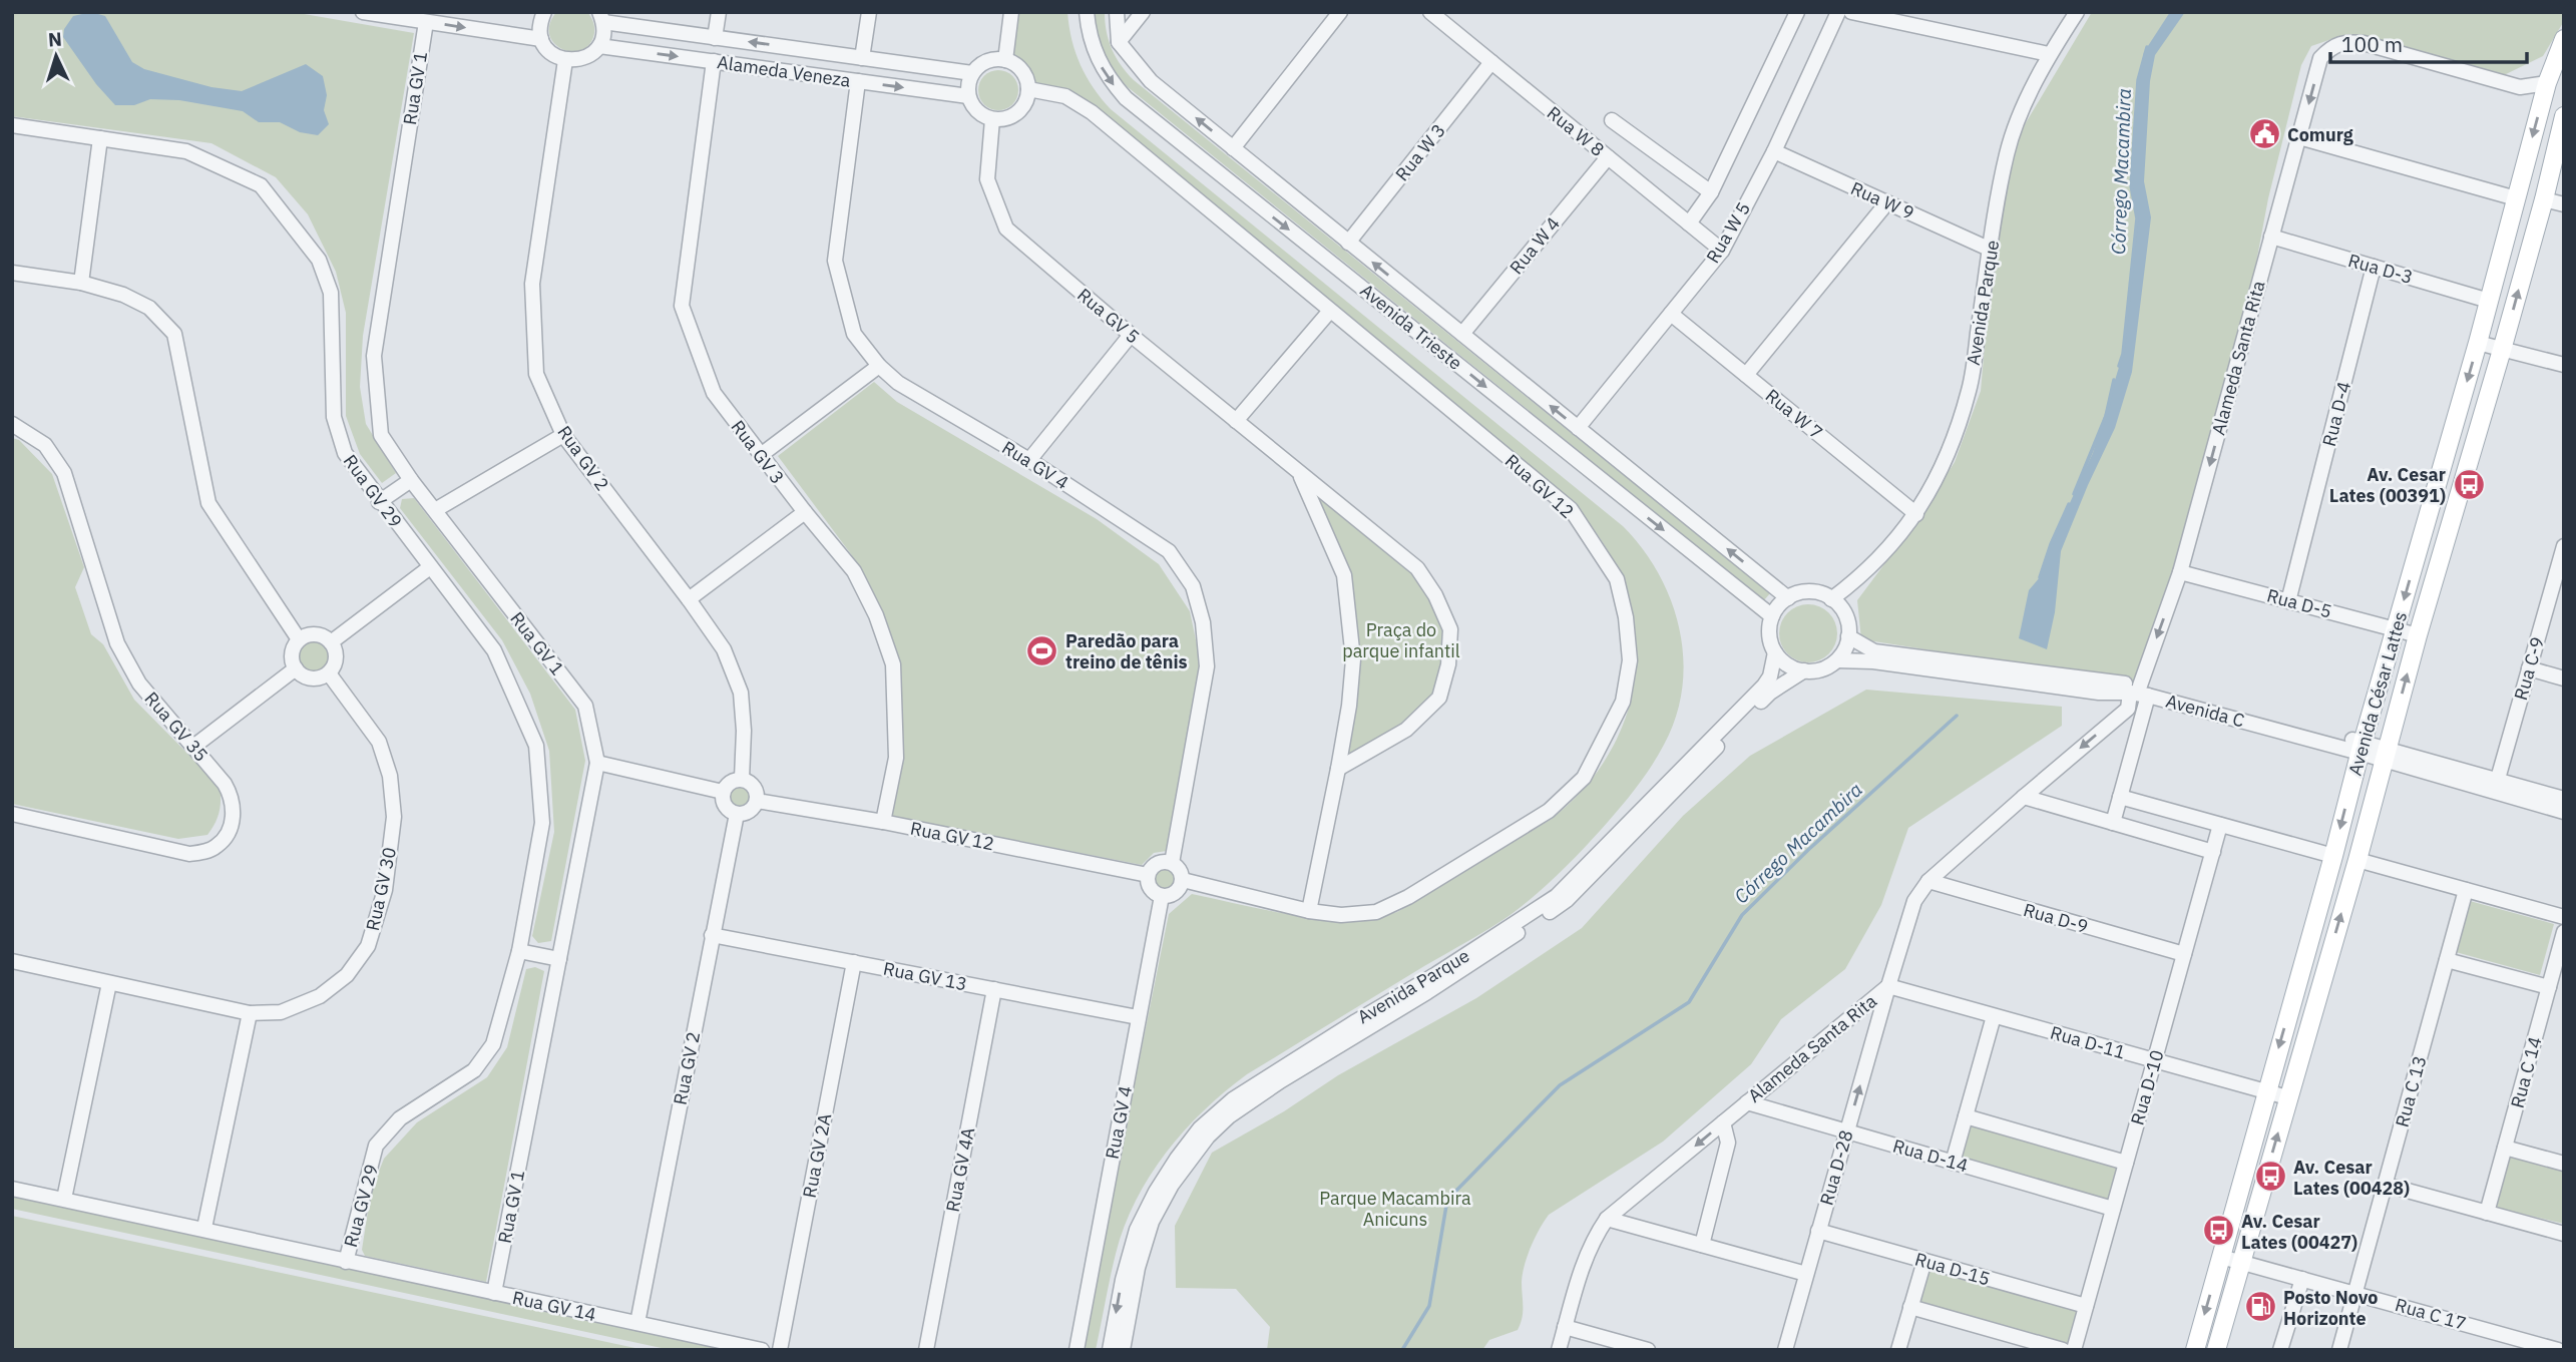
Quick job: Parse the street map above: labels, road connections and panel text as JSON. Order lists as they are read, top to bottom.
{
  "streets": {
    "main road": ["Avenida César Lattes"],
    "street": [
      "Alameda Veneza",
      "Rua GV 1",
      "Rua W 8",
      "Rua W 3",
      "Rua W 9",
      "Rua W 5",
      "Rua W 4",
      "Rua D-3",
      "Avenida Parque",
      "Rua GV 5",
      "Avenida Trieste",
      "Alameda Santa Rita",
      "Rua W 7",
      "Rua D-4",
      "Rua GV 3",
      "Rua GV 2",
      "Rua GV 4",
      "Rua GV 12",
      "Rua GV 29",
      "Rua D-5",
      "Rua C-9",
      "Avenida C",
      "Rua GV 35",
      "Rua GV 30",
      "Rua D-9",
      "Rua GV 13",
      "Rua D-11",
      "Rua C 14",
      "Rua D-10",
      "Rua C 13",
      "Rua GV 2A",
      "Rua D-14",
      "Rua D-28",
      "Rua GV 4A",
      "Rua D-15",
      "Rua GV 14",
      "Rua C 17"
    ]
  },
  "crossings": [
    ["Alameda Veneza", "Rua GV 5"],
    ["Alameda Veneza", "Rua GV 3"],
    ["Alameda Veneza", "Rua GV 4"],
    ["Alameda Veneza", "Rua GV 12"],
    ["Rua GV 1", "Rua GV 14"],
    ["Rua W 8", "Rua W 3"],
    ["Rua W 8", "Rua W 5"],
    ["Rua W 8", "Rua W 4"],
    ["Rua W 3", "Avenida Trieste"],
    ["Rua W 9", "Rua W 5"],
    ["Rua W 9", "Avenida Parque"],
    ["Rua W 5", "Avenida Trieste"],
    ["Rua W 5", "Rua W 7"],
    ["Rua W 4", "Avenida Trieste"],
    ["Rua D-3", "Alameda Santa Rita"],
    ["Rua D-3", "Rua D-4"],
    ["Rua D-3", "Avenida César Lattes"],
    ["Avenida Parque", "Avenida Trieste"],
    ["Avenida Parque", "Rua W 7"],
    ["Avenida Parque", "Avenida C"],
    ["Rua GV 5", "Rua GV 12"],
    ["Avenida Trieste", "Avenida C"],
    ["Alameda Santa Rita", "Rua D-5"],
    ["Alameda Santa Rita", "Avenida César Lattes"],
    ["Alameda Santa Rita", "Avenida C"],
    ["Alameda Santa Rita", "Rua D-9"],
    ["Alameda Santa Rita", "Rua D-11"],
    ["Alameda Santa Rita", "Rua D-14"],
    ["Alameda Santa Rita", "Rua D-28"],
    ["Rua D-4", "Rua D-5"],
    ["Rua GV 3", "Rua GV 12"],
    ["Rua GV 2", "Rua GV 12"],
    ["Rua GV 2", "Rua GV 13"],
    ["Rua GV 2", "Rua GV 14"],
    ["Rua GV 4", "Rua GV 12"],
    ["Rua GV 4", "Rua GV 13"],
    ["Rua GV 29", "Rua GV 14"],
    ["Rua D-5", "Avenida César Lattes"],
    ["Rua C-9", "Avenida C"],
    ["Avenida César Lattes", "Avenida C"],
    ["Avenida César Lattes", "Rua D-11"],
    ["Avenida César Lattes", "Rua C 17"],
    ["Rua D-9", "Rua D-10"],
    ["Rua GV 13", "Rua GV 2A"],
    ["Rua GV 13", "Rua GV 4A"],
    ["Rua D-11", "Rua D-10"],
    ["Rua D-11", "Rua D-28"],
    ["Rua D-10", "Rua D-14"],
    ["Rua D-10", "Rua D-15"],
    ["Rua C 13", "Rua C 17"],
    ["Rua D-14", "Rua D-28"],
    ["Rua D-28", "Rua D-15"]
  ],
  "one_way": ["Alameda Santa Rita"],
  "water": ["Córrego Macambira"],
  "parks": ["Praça do parque infantil", "Parque Macambira Anicuns"],
  "places": {
    "public building": ["Comurg"],
    "bus stop": ["Av. Cesar Lates (00391)", "Av. Cesar Lates (00428)", "Av. Cesar Lates (00427)"],
    "sports": ["Paredão para treino de tênis"],
    "fuel station": ["Posto Novo Horizonte"]
  },
  "scale_bar": "100 m",
  "north": "top"
}
